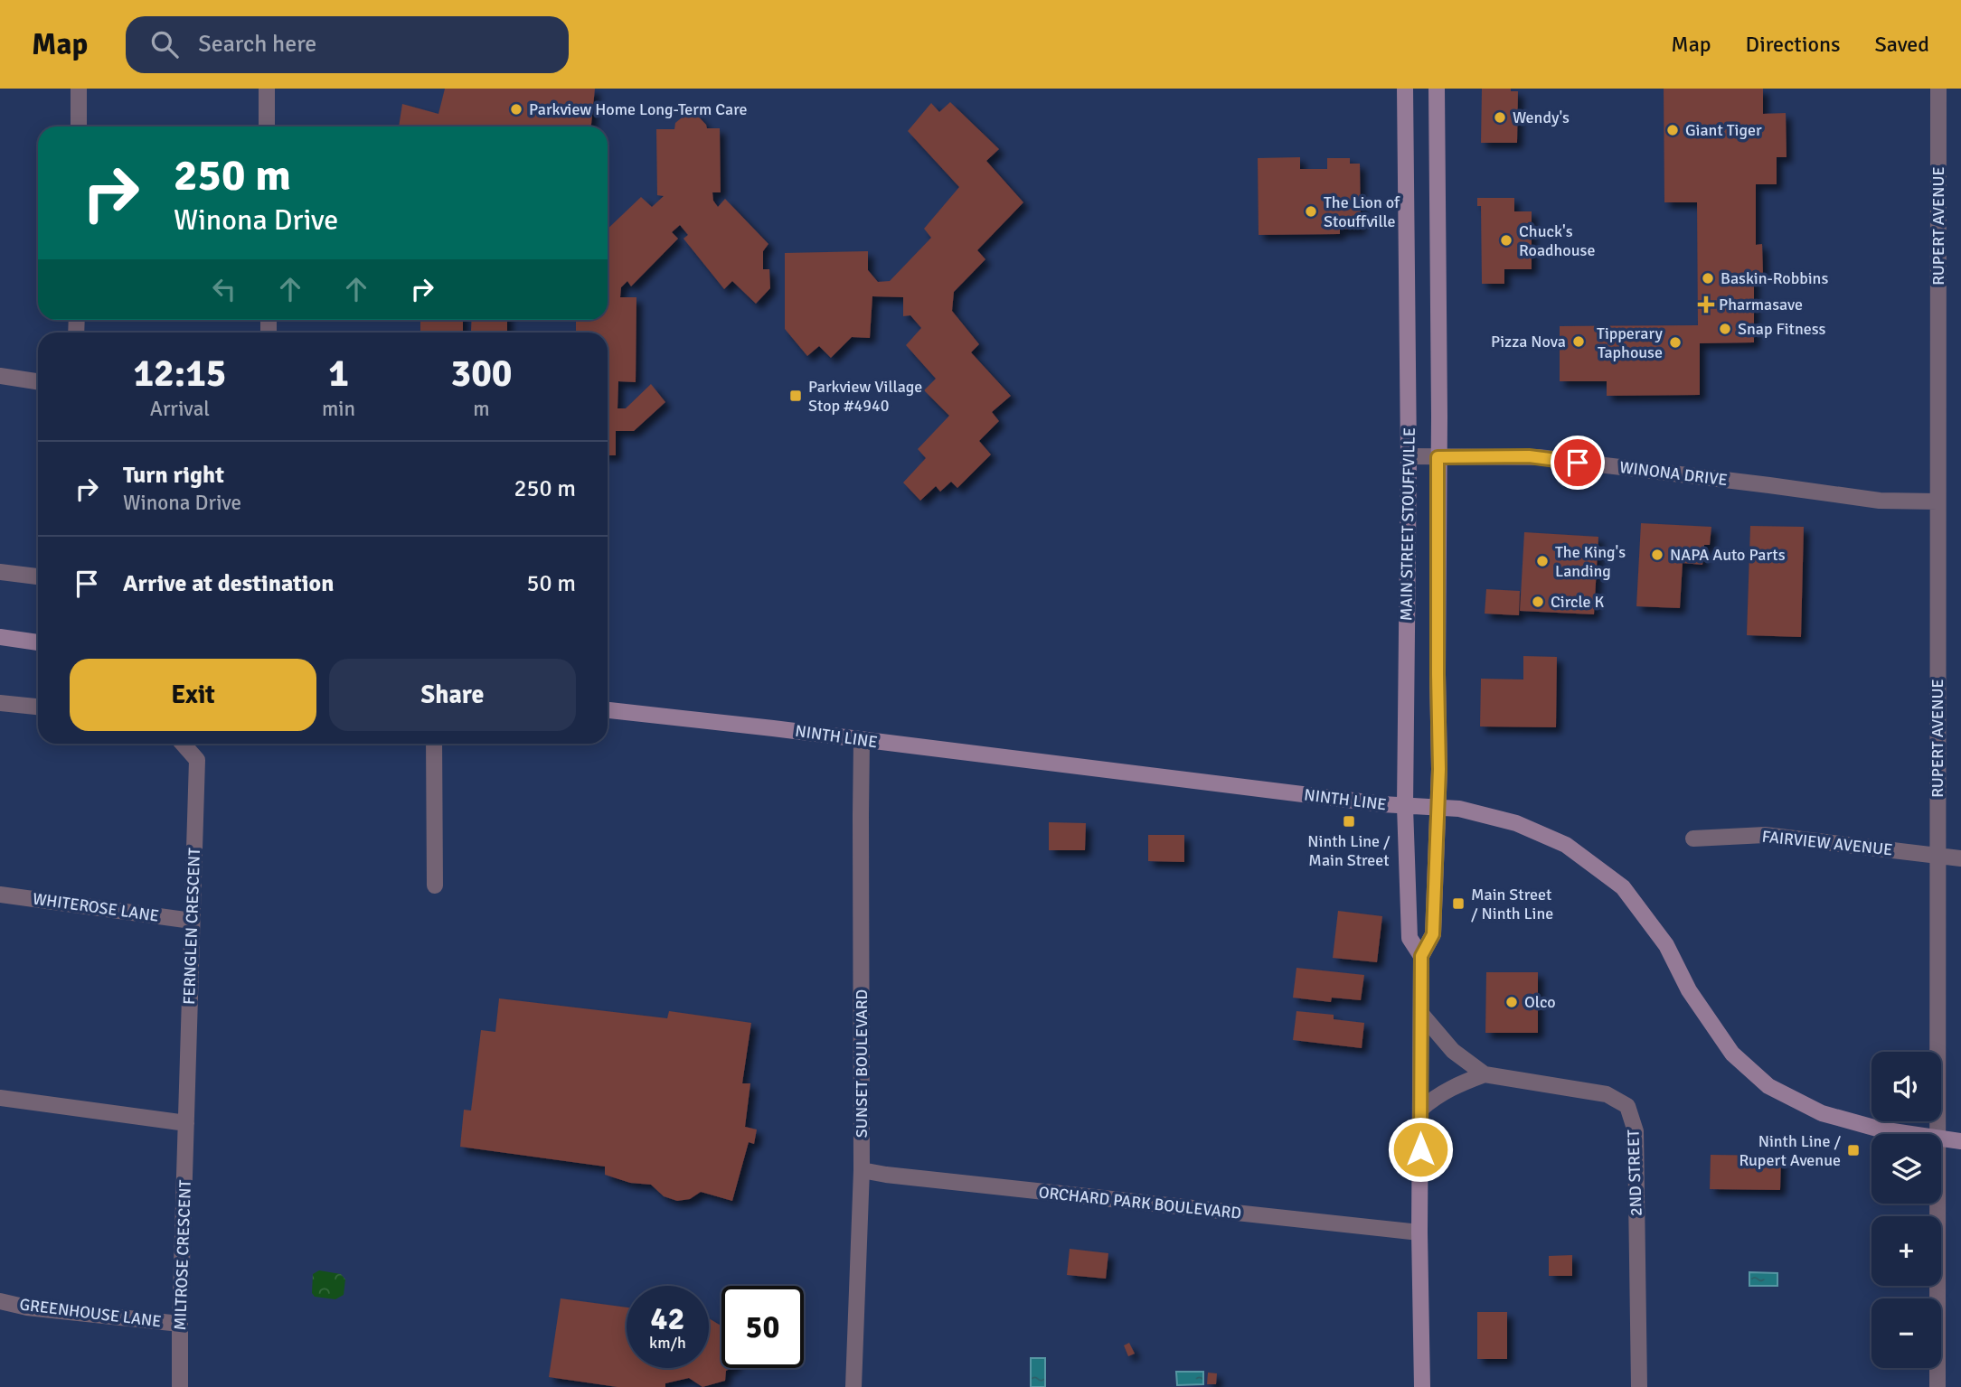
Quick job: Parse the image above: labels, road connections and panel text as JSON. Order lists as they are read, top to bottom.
{
  "streets": {
    "main road": ["MAIN STREET STOUFFVILLE", "NINTH LINE"],
    "street": [
      "RUPERT AVENUE",
      "WINONA DRIVE",
      "FAIRVIEW AVENUE",
      "WHITEROSE LANE",
      "FERNGLEN CRESCENT",
      "SUNSET BOULEVARD",
      "2ND STREET",
      "ORCHARD PARK BOULEVARD",
      "MILTROSE CRESCENT",
      "GREENHOUSE LANE"
    ]
  },
  "crossings": [
    ["RUPERT AVENUE", "WINONA DRIVE"],
    ["RUPERT AVENUE", "FAIRVIEW AVENUE"],
    ["WINONA DRIVE", "MAIN STREET STOUFFVILLE"],
    ["MAIN STREET STOUFFVILLE", "NINTH LINE"],
    ["MAIN STREET STOUFFVILLE", "2ND STREET"],
    ["MAIN STREET STOUFFVILLE", "ORCHARD PARK BOULEVARD"],
    ["NINTH LINE", "SUNSET BOULEVARD"],
    ["WHITEROSE LANE", "FERNGLEN CRESCENT"],
    ["FERNGLEN CRESCENT", "MILTROSE CRESCENT"],
    ["SUNSET BOULEVARD", "ORCHARD PARK BOULEVARD"],
    ["MILTROSE CRESCENT", "GREENHOUSE LANE"]
  ],
  "places": {
    "other": [
      "Parkview Home Long-Term Care",
      "Wendy's",
      "Giant Tiger",
      "The Lion of Stouffville",
      "Chuck's Roadhouse",
      "Baskin-Robbins",
      "Snap Fitness",
      "Pizza Nova",
      "Tipperary Taphouse",
      "NAPA Auto Parts",
      "The King's Landing",
      "Circle K",
      "Olco"
    ],
    "health": ["Pharmasave"],
    "transit": [
      "Parkview Village Stop #4940",
      "Ninth Line / Main Street",
      "Main Street / Ninth Line",
      "Ninth Line / Rupert Avenue"
    ]
  },
  "page": {
    "header": "Map",
    "search": "Search here",
    "nav": ["Map", "Directions", "Saved"],
    "turn": ["250 m", "Winona Drive"],
    "eta": [
      "12:15",
      "Arrival",
      "1",
      "min",
      "300",
      "m"
    ],
    "list": [
      {
        "name": "Turn right",
        "note": "Winona Drive",
        "value": "250 m"
      },
      {
        "name": "Arrive at destination",
        "value": "50 m"
      }
    ],
    "buttons": ["Exit", "Share"],
    "map_buttons": ["+", "−"],
    "speed": "42 km/h",
    "limit": "50"
  }
}
